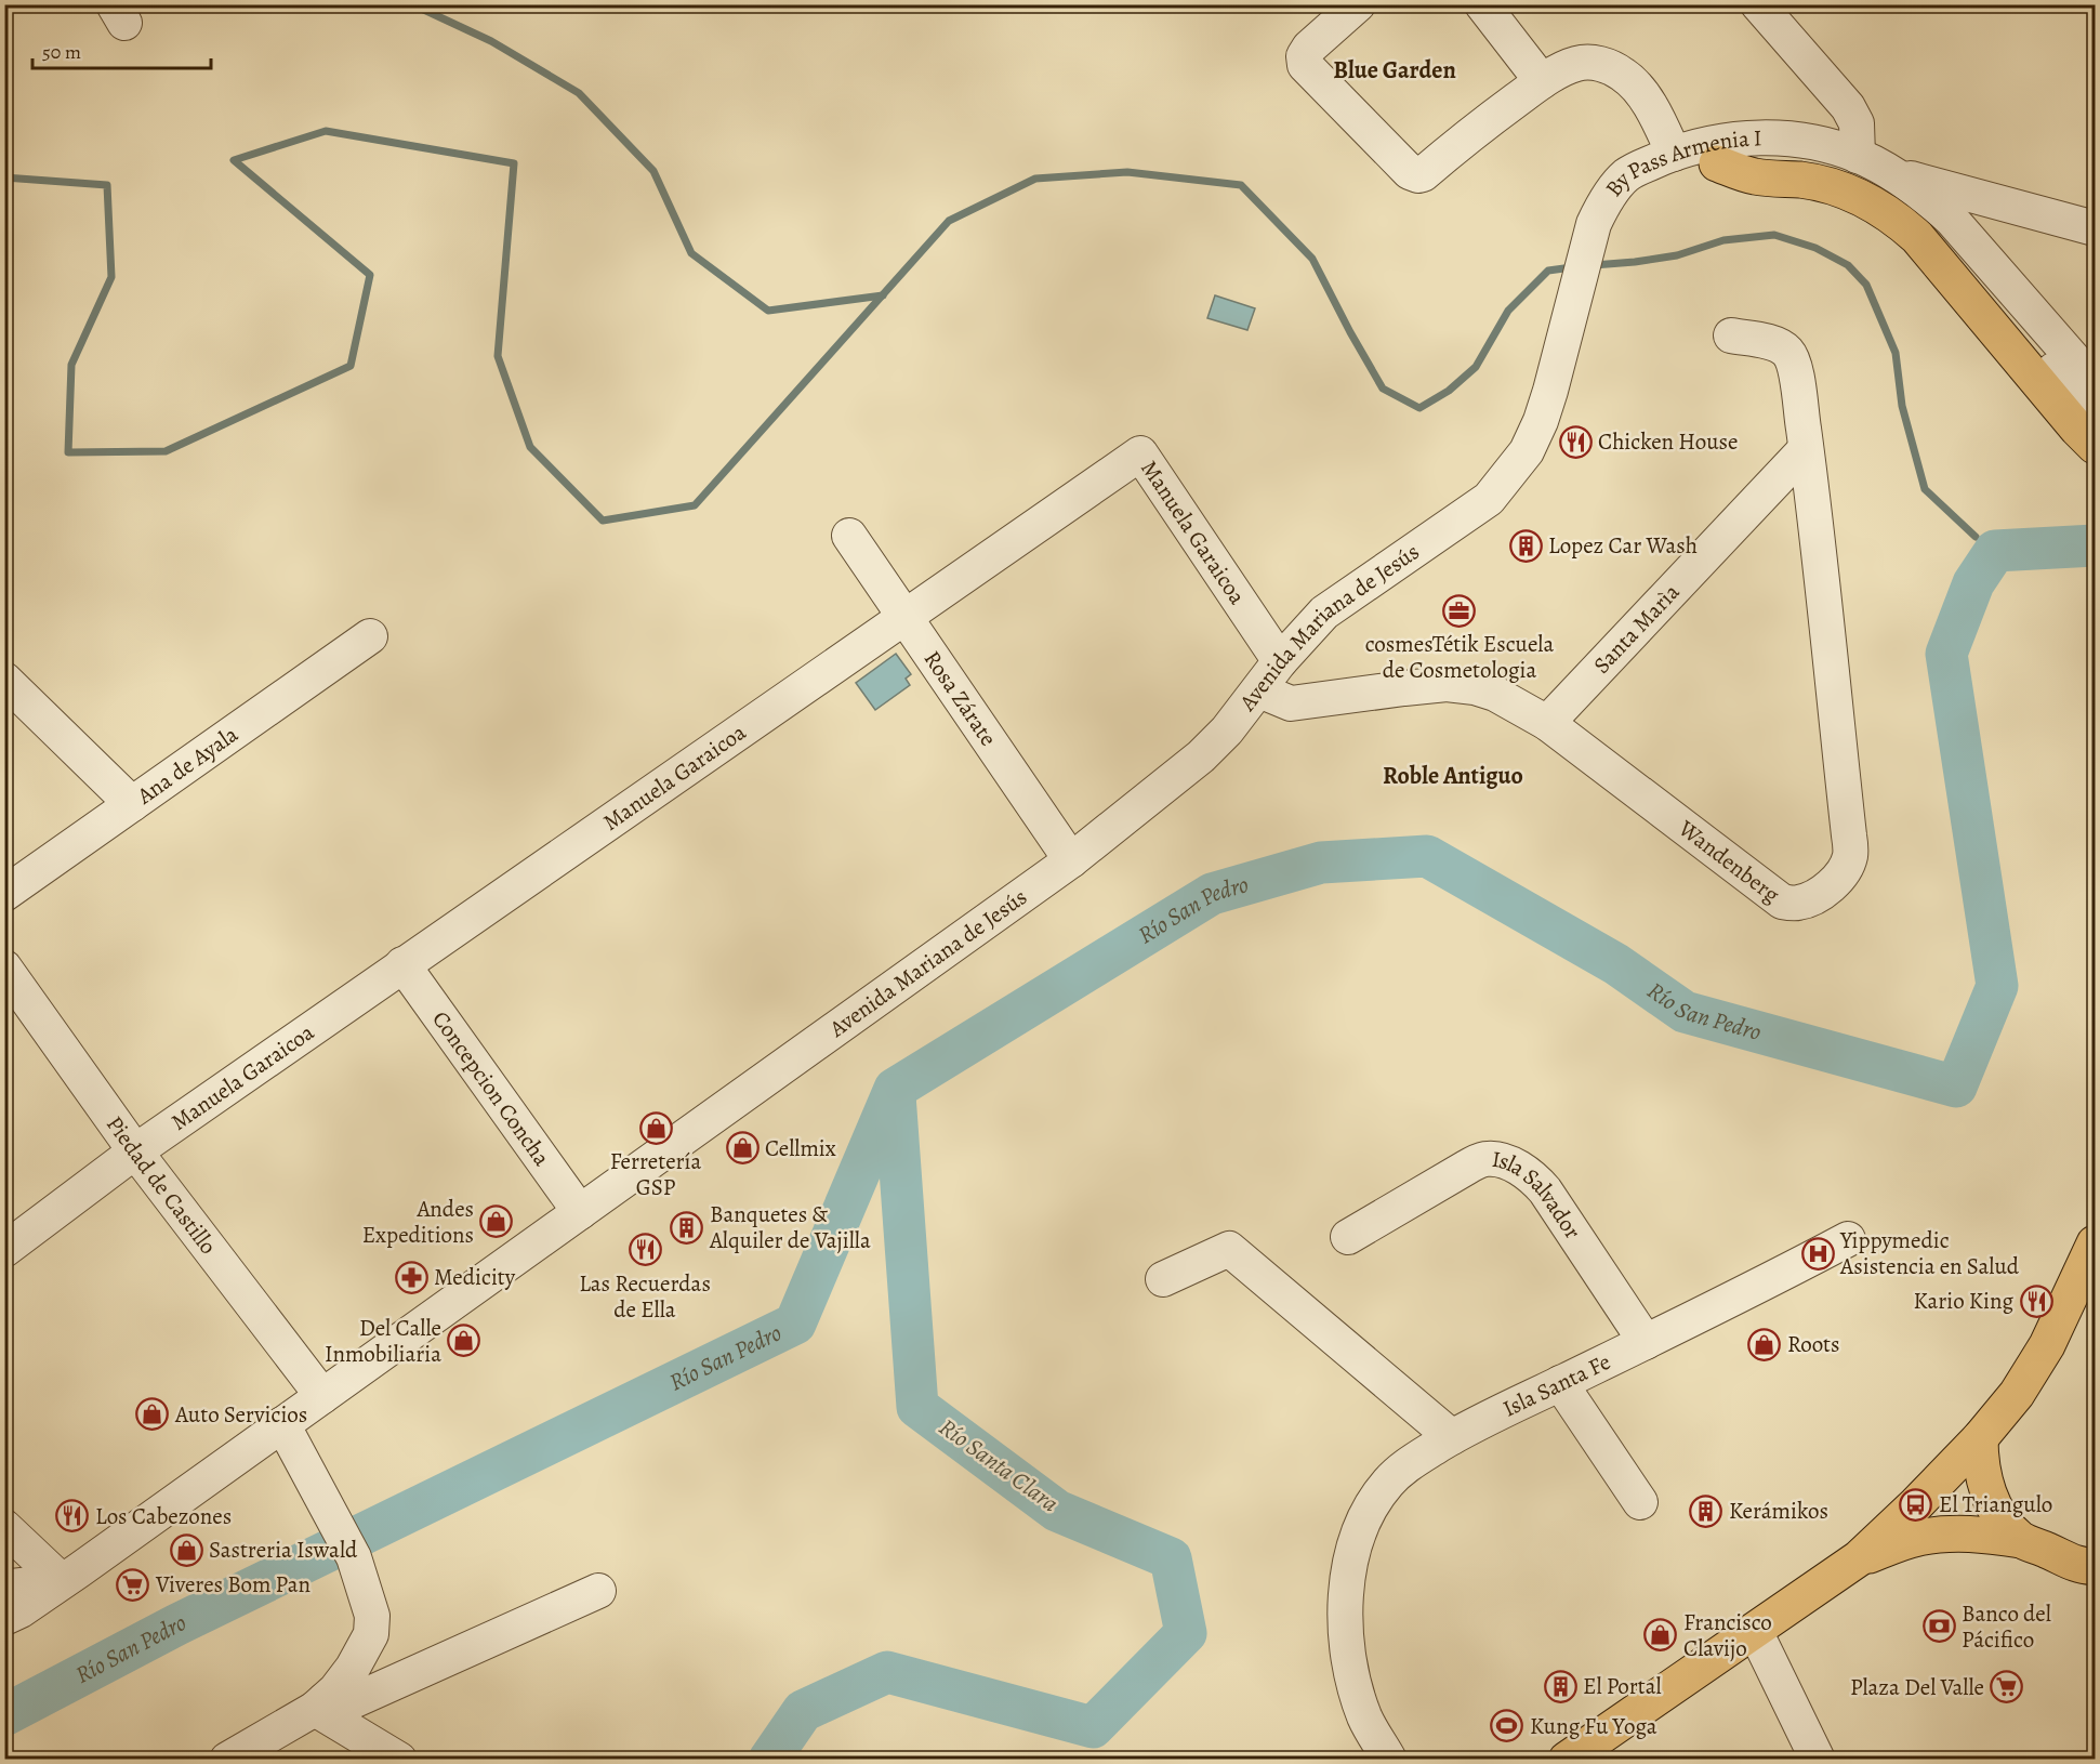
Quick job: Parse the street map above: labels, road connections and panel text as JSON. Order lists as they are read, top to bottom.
{
  "streets": {
    "street": [
      "By Pass Armenia I",
      "Manuela Garaicoa",
      "Santa Marìa",
      "Avenida Mariana de Jesús",
      "Rosa Zárate",
      "Ana de Ayala",
      "Wandenberg",
      "Concepcion Concha",
      "Piedad de Castillo",
      "Isla Salvador",
      "Isla Santa Fe"
    ]
  },
  "crossings": [
    ["By Pass Armenia I", "Avenida Mariana de Jesús"],
    ["Manuela Garaicoa", "Avenida Mariana de Jesús"],
    ["Manuela Garaicoa", "Rosa Zárate"],
    ["Manuela Garaicoa", "Concepcion Concha"],
    ["Manuela Garaicoa", "Piedad de Castillo"],
    ["Santa Marìa", "Wandenberg"],
    ["Avenida Mariana de Jesús", "Rosa Zárate"],
    ["Avenida Mariana de Jesús", "Wandenberg"],
    ["Avenida Mariana de Jesús", "Concepcion Concha"],
    ["Avenida Mariana de Jesús", "Piedad de Castillo"],
    ["Isla Salvador", "Isla Santa Fe"]
  ],
  "districts": ["Blue Garden", "Roble Antiguo"],
  "water": ["Río San Pedro", "Río Santa Clara"],
  "places": {
    "restaurant": [
      "Chicken House",
      "Las Recuerdas de Ella",
      "Kario King",
      "Los Cabezones"
    ],
    "building": [
      "Lopez Car Wash",
      "Banquetes & Alquiler de Vajilla",
      "Kerámikos",
      "El Portal"
    ],
    "office": ["cosmesTétik Escuela de Cosmetologia"],
    "shop": [
      "Ferretería GSP",
      "Cellmix",
      "Andes Expeditions",
      "Del Calle Inmobiliaria",
      "Roots",
      "Auto Servicios",
      "Sastreria Iswald",
      "Francisco Clavijo"
    ],
    "hospital": ["Yippymedic Asistencia en Salud"],
    "pharmacy": ["Medicity"],
    "bus stop": ["El Triangulo"],
    "supermarket": ["Viveres Bom Pan", "Plaza Del Valle"],
    "bank": ["Banco del Pácifico"],
    "sports": ["Kung Fu Yoga"]
  },
  "scale_bar": "50 m"
}
